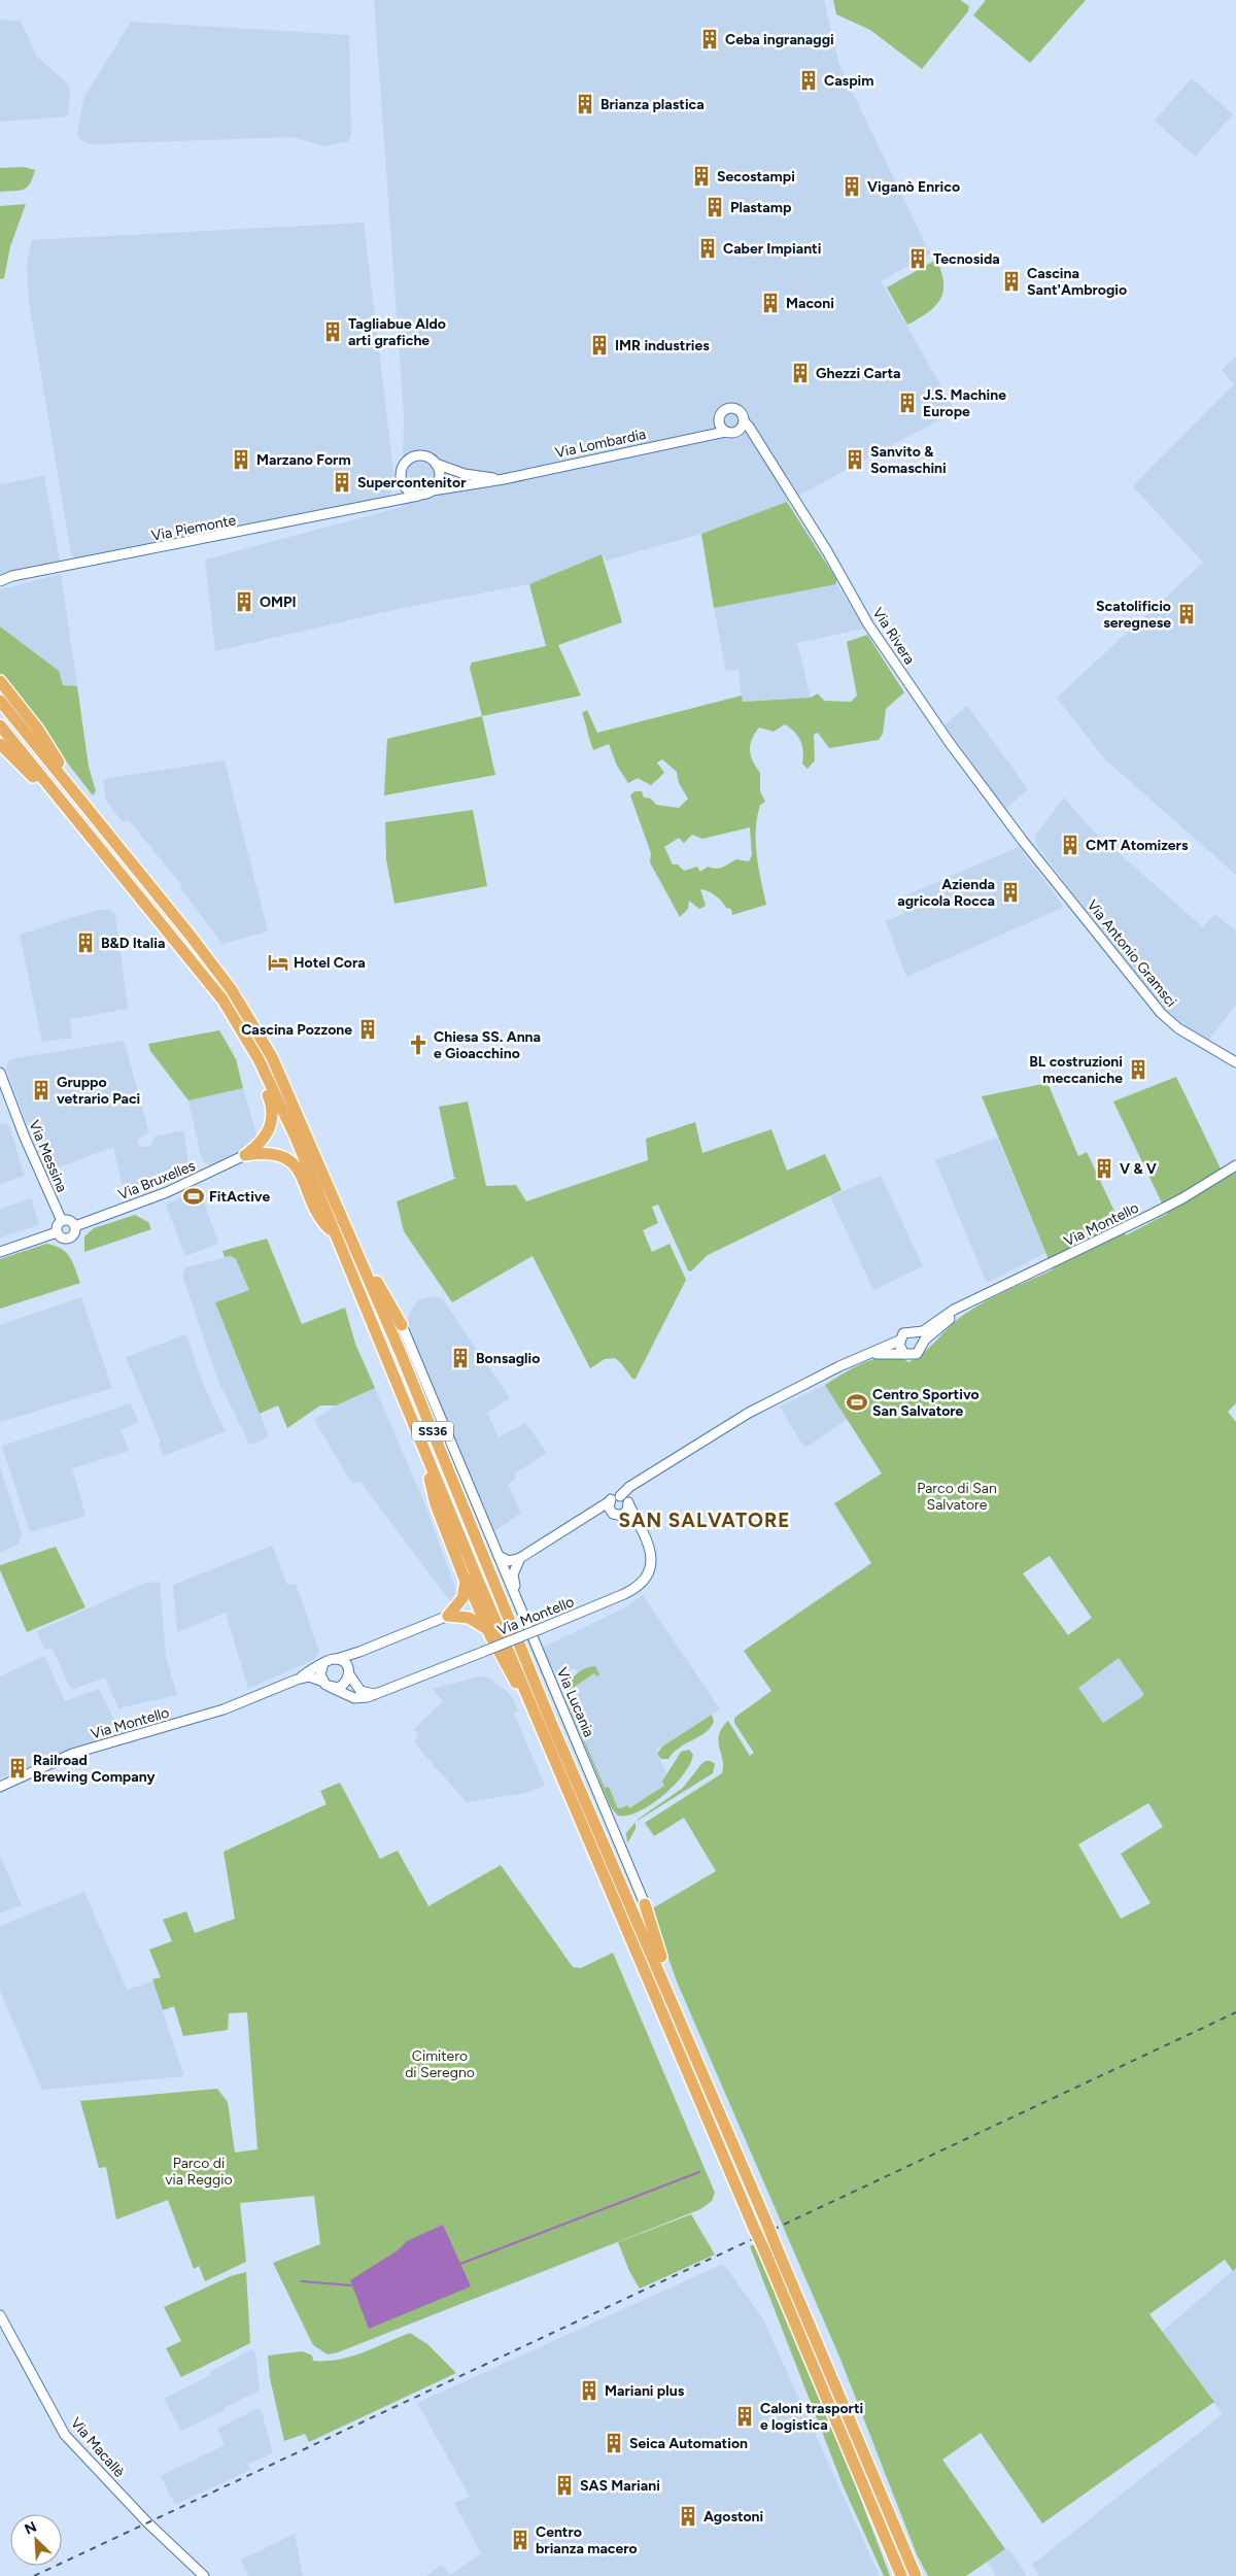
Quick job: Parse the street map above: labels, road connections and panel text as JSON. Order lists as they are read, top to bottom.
{
  "streets": {
    "highway": ["SS36"],
    "street": [
      "Via Lombardia",
      "Via Piemonte",
      "Via Rivera",
      "Via Antonio Gramsci",
      "Via Messina",
      "Via Bruxelles",
      "Via Montello",
      "Via Lucania",
      "Via Macallè"
    ]
  },
  "crossings": [
    ["Via Lombardia", "Via Piemonte"],
    ["Via Lombardia", "Via Rivera"],
    ["Via Rivera", "Via Antonio Gramsci"],
    ["Via Messina", "Via Bruxelles"],
    ["Via Montello", "Via Lucania"]
  ],
  "districts": ["SAN SALVATORE"],
  "parks": ["Parco di San Salvatore", "Cimitero di Seregno", "Parco di via Reggio"],
  "places": {
    "building": [
      "Ceba ingranaggi",
      "Caspim",
      "Brianza plastica",
      "Secostampi",
      "Viganò Enrico",
      "Plastamp",
      "Caber Impianti",
      "Tecnosida",
      "Cascina Sant'Ambrogio",
      "Maconi",
      "Tagliabue Aldo arti grafiche",
      "IMR industries",
      "Ghezzi Carta",
      "J.S. Machine Europe",
      "Marzano Form",
      "Sanvito & Somaschini",
      "Supercontenitor",
      "OMPI",
      "Scatolificio seregnese",
      "CMT Atomizers",
      "Azienda agricola Rocca",
      "B&D Italia",
      "Cascina Pozzone",
      "BL costruzioni meccaniche",
      "Gruppo vetrario Paci",
      "V & V",
      "Bonsaglio",
      "Railroad Brewing Company",
      "Mariani plus",
      "Caloni trasporti e logistica",
      "Seica Automation",
      "SAS Mariani",
      "Agostoni",
      "Centro brianza macero"
    ],
    "hotel": ["Hotel Cora"],
    "church": ["Chiesa SS. Anna e Gioacchino"],
    "sports": ["FitActive", "Centro Sportivo San Salvatore"]
  },
  "north": "top left"
}
